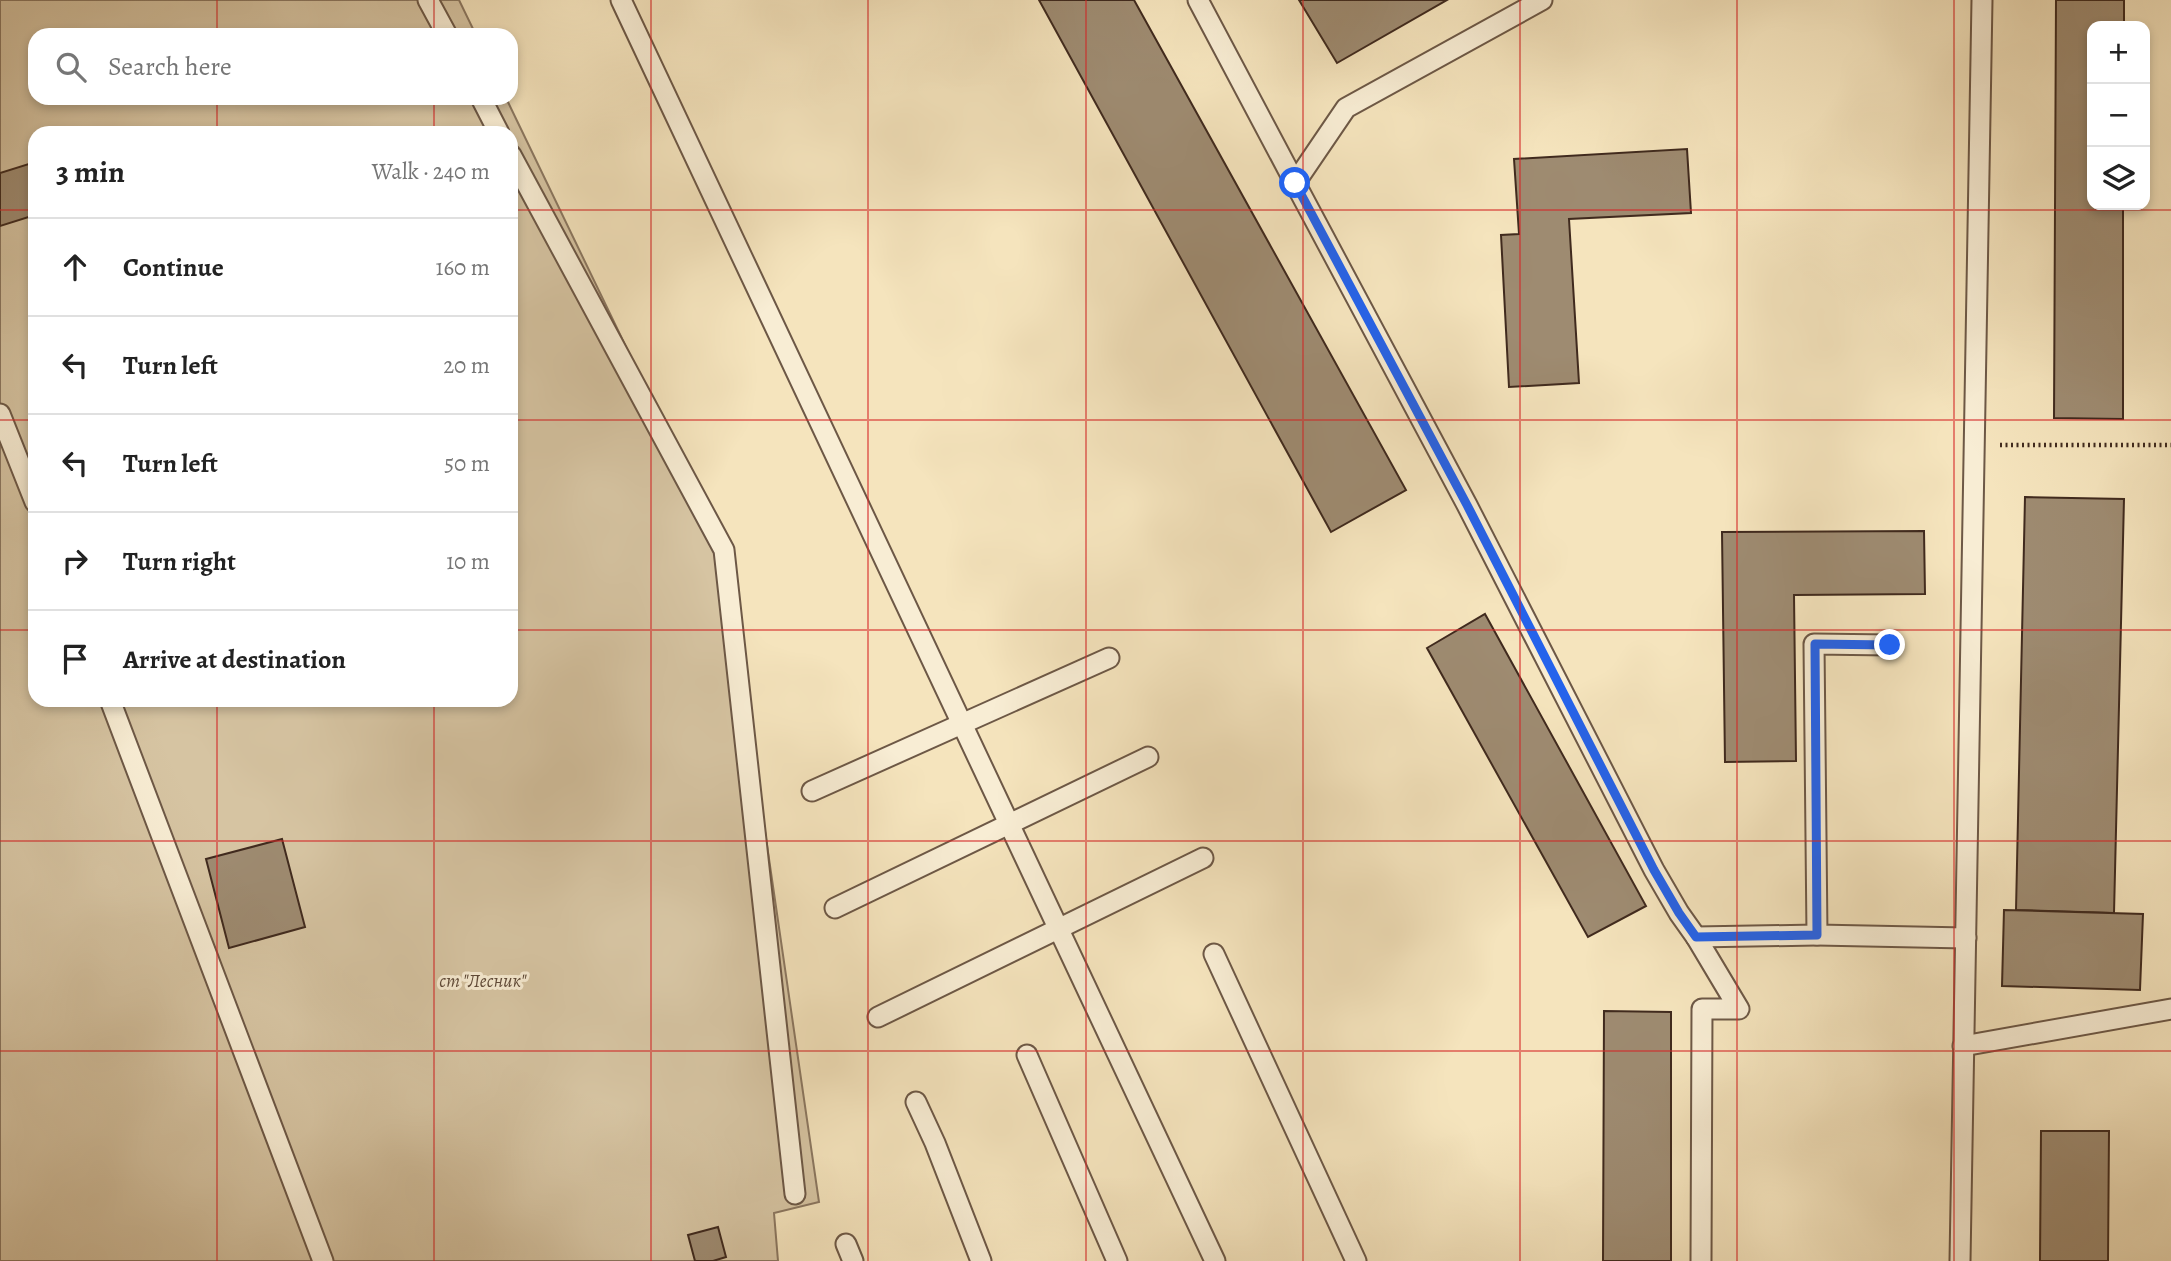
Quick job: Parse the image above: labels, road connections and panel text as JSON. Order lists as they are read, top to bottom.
{
  "parks": ["ст \"Лесник\""],
  "page": {
    "map_buttons": ["+", "−"],
    "search": "Search here",
    "heading": ["3 min", "Walk · 240 m"],
    "list": [
      ["Continue", "160 m"],
      ["Turn left", "20 m"],
      ["Turn left", "50 m"],
      ["Turn right", "10 m"],
      "Arrive at destination"
    ]
  }
}
